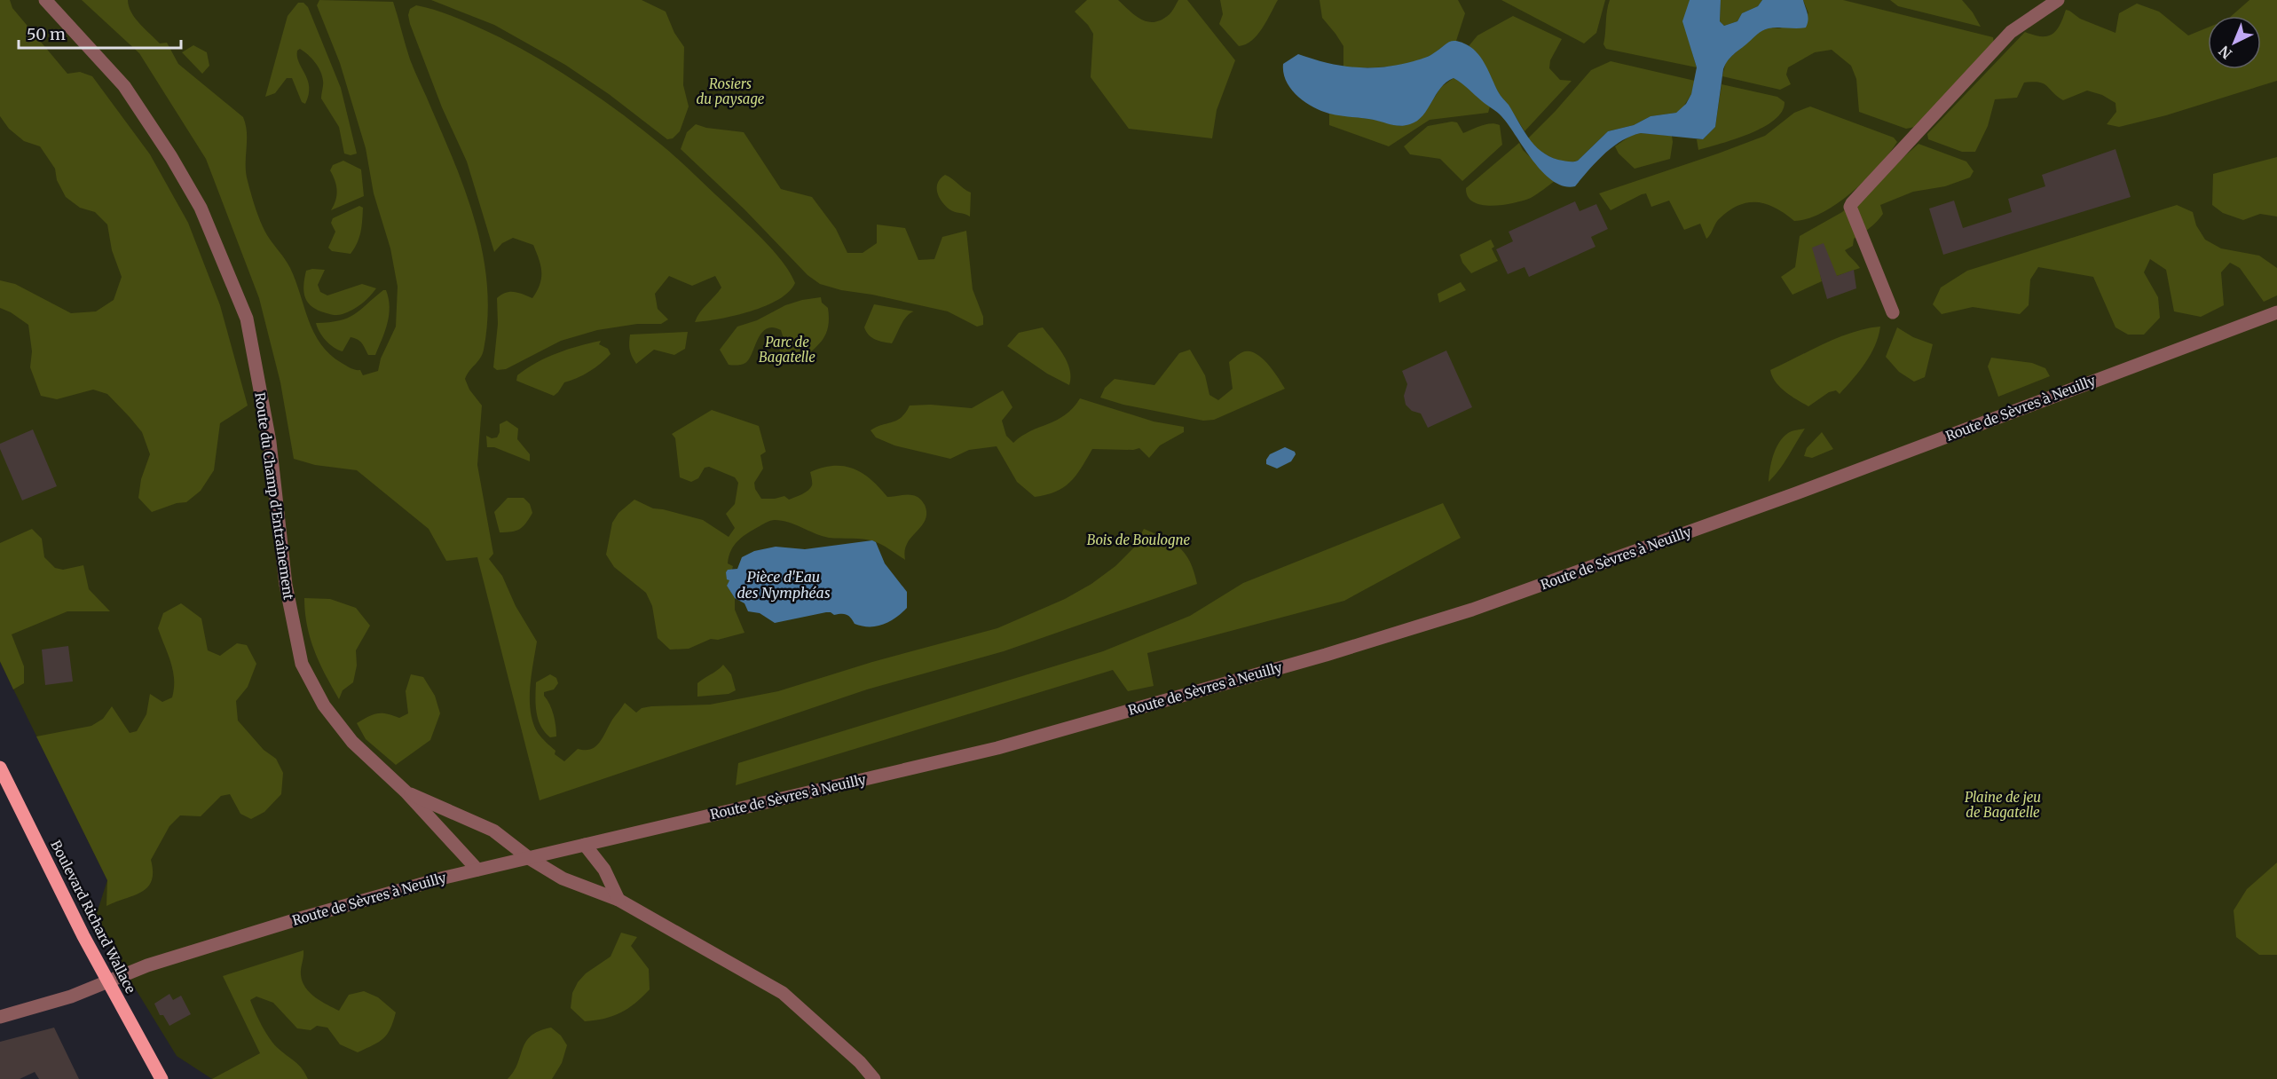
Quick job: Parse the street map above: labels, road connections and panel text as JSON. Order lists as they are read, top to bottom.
{
  "streets": {
    "main road": ["Boulevard Richard Wallace"],
    "street": ["Route de Sèvres à Neuilly", "Route du Champ d'Entraînement"]
  },
  "crossings": [
    ["Route de Sèvres à Neuilly", "Route du Champ d'Entraînement"],
    ["Route de Sèvres à Neuilly", "Boulevard Richard Wallace"]
  ],
  "water": ["Pièce d'Eau des Nymphéas"],
  "parks": [
    "Rosiers du paysage",
    "Parc de Bagatelle",
    "Bois de Boulogne",
    "Plaine de jeu de Bagatelle"
  ],
  "scale_bar": "50 m",
  "north": "bottom left"
}
